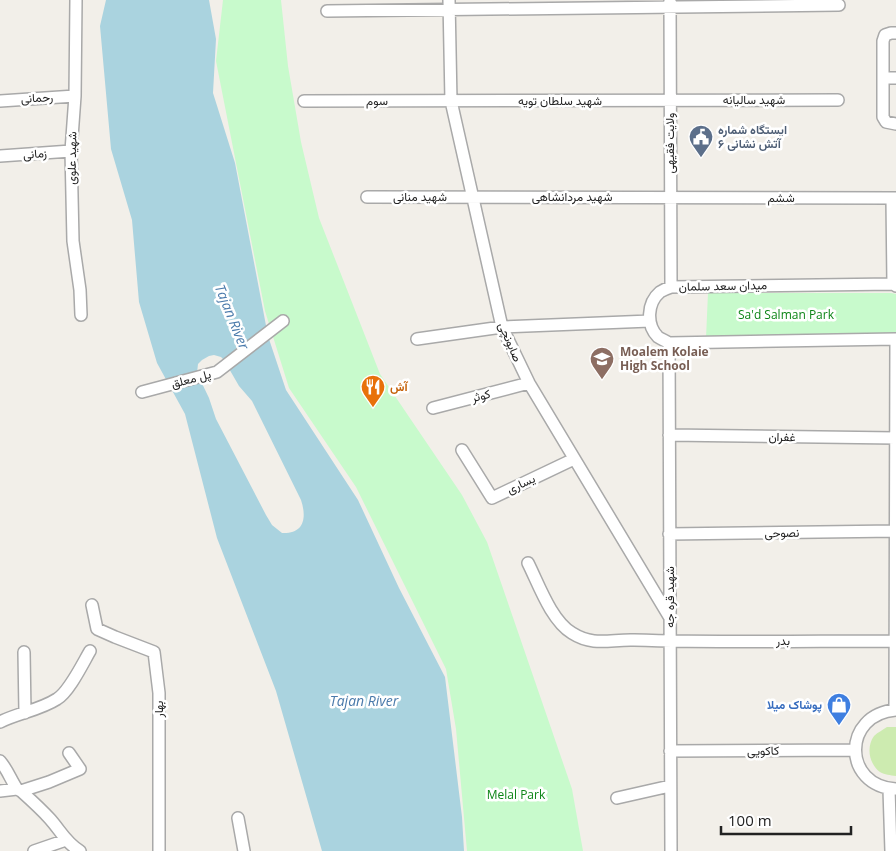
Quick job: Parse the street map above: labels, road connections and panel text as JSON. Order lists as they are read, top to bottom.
{
  "streets": {
    "street": [
      "رحمانی",
      "شهید سالیانه",
      "سوم",
      "شهید سلطان تویه",
      "ولایت فقیهی",
      "زمانی",
      "شهید علوی",
      "شهید منانی",
      "شهید مردانشاهی",
      "ششم",
      "میدان سعد سلمان",
      "صابونچی",
      "پل معلق",
      "کوثر",
      "غفران",
      "یساری",
      "نصوحی",
      "شهید قره جه",
      "بدر",
      "بهار",
      "کاکویی"
    ]
  },
  "crossings": [
    ["رحمانی", "شهید علوی"],
    ["شهید سالیانه", "شهید سلطان تویه"],
    ["شهید سالیانه", "ولایت فقیهی"],
    ["سوم", "شهید سلطان تویه"],
    ["سوم", "صابونچی"],
    ["شهید سلطان تویه", "ولایت فقیهی"],
    ["شهید سلطان تویه", "صابونچی"],
    ["ولایت فقیهی", "شهید مردانشاهی"],
    ["ولایت فقیهی", "ششم"],
    ["ولایت فقیهی", "میدان سعد سلمان"],
    ["زمانی", "شهید علوی"],
    ["شهید منانی", "شهید مردانشاهی"],
    ["شهید منانی", "صابونچی"],
    ["شهید مردانشاهی", "ششم"],
    ["شهید مردانشاهی", "صابونچی"],
    ["صابونچی", "کوثر"],
    ["صابونچی", "یساری"],
    ["صابونچی", "شهید قره جه"],
    ["غفران", "شهید قره جه"],
    ["نصوحی", "شهید قره جه"],
    ["شهید قره جه", "بدر"],
    ["شهید قره جه", "کاکویی"]
  ],
  "water": ["Tajan River"],
  "parks": ["Sa'd Salman Park", "Melal Park"],
  "places": {
    "public building": ["ایستگاه شماره ۶ آتش نشانی"],
    "school or university": ["Moalem Kolaie High School"],
    "restaurant": ["آش"],
    "shop": ["پوشاک میلا"]
  },
  "scale_bar": "100 m"
}
